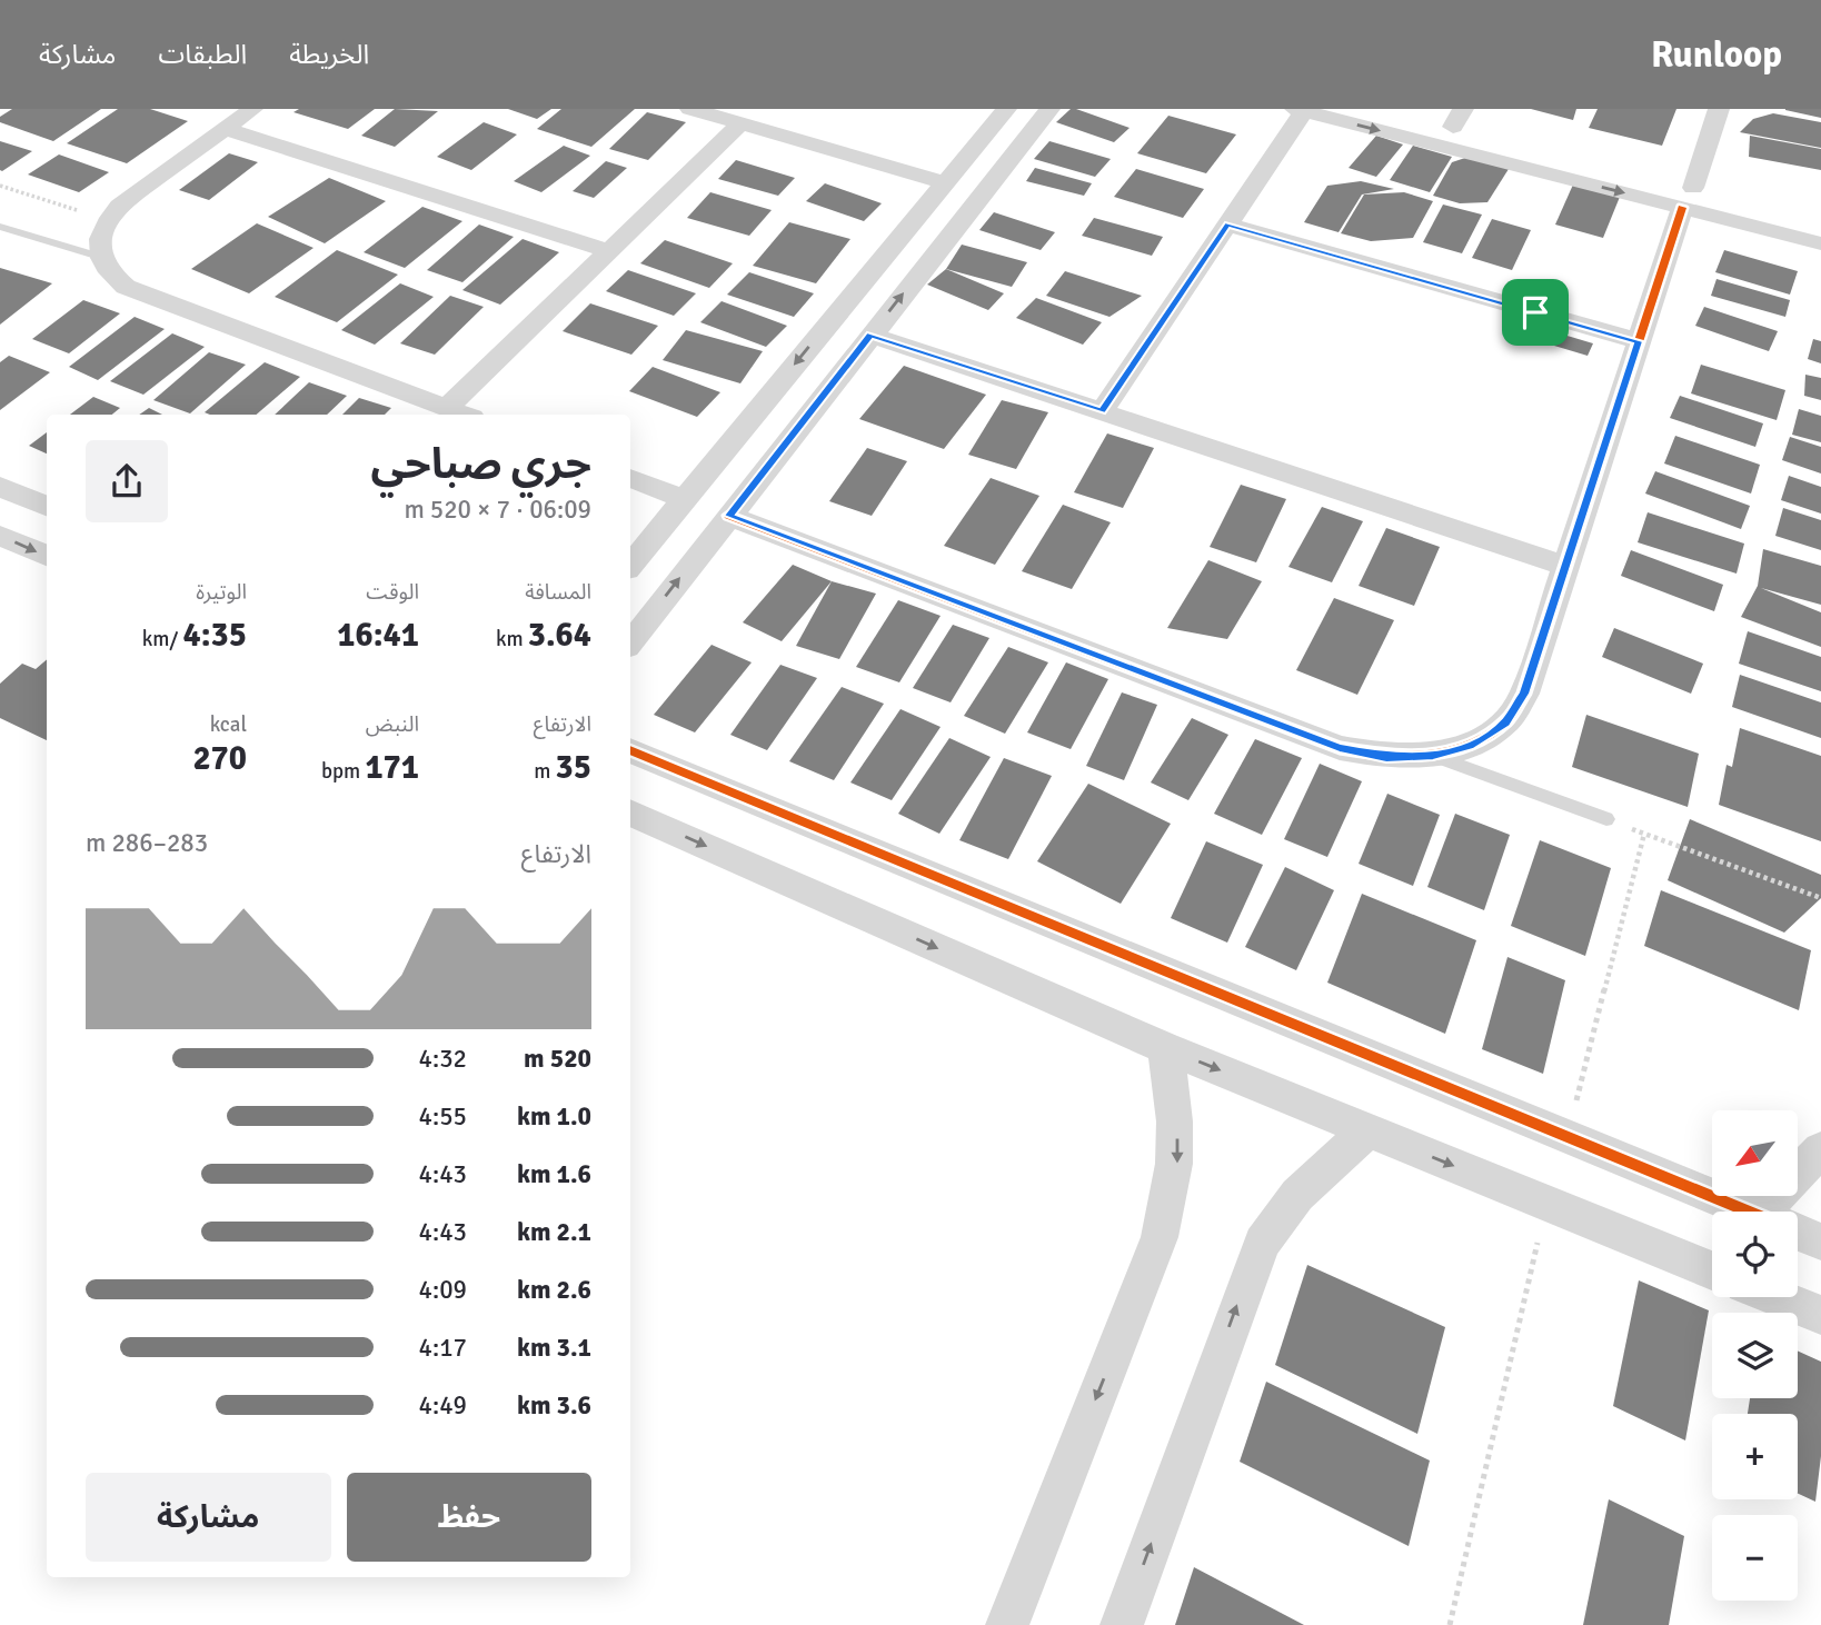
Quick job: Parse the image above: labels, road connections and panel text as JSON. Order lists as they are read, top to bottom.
{
  "north": "bottom left",
  "page": {
    "header": "Runloop",
    "nav": ["الخريطة", "الطبقات", "مشاركة"],
    "heading": ["جري صباحي", "06:09 · 7 × 520 m"],
    "stats": [
      ["المسافة", "3.64 km"],
      ["الوقت", "16:41"],
      ["الوتيرة", "4:35 /km"],
      ["الارتفاع", "35 m"],
      ["النبض", "171 bpm"],
      ["kcal", "270"]
    ],
    "chart": ["الارتفاع", "283–286 m"],
    "list": [
      {
        "name": "520 m",
        "note": "4:32"
      },
      {
        "name": "1.0 km",
        "note": "4:55"
      },
      {
        "name": "1.6 km",
        "note": "4:43"
      },
      {
        "name": "2.1 km",
        "note": "4:43"
      },
      {
        "name": "2.6 km",
        "note": "4:09"
      },
      {
        "name": "3.1 km",
        "note": "4:17"
      },
      {
        "name": "3.6 km",
        "note": "4:49"
      }
    ],
    "map_buttons": ["+", "−"],
    "buttons": ["حفظ", "مشاركة"]
  }
}
